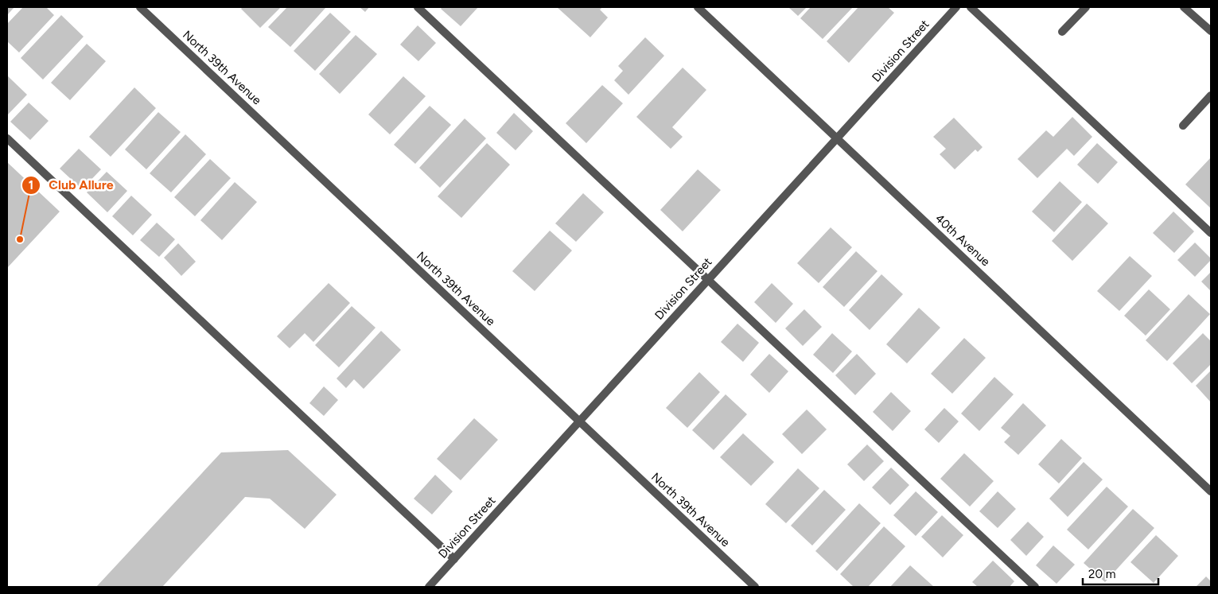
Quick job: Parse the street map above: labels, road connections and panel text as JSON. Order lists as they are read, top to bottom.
{
  "streets": {
    "street": ["Division Street", "North 39th Avenue", "40th Avenue"]
  },
  "crossings": [
    ["Division Street", "North 39th Avenue"],
    ["Division Street", "40th Avenue"]
  ],
  "places": ["Club Allure"],
  "scale_bar": "20 m"
}
